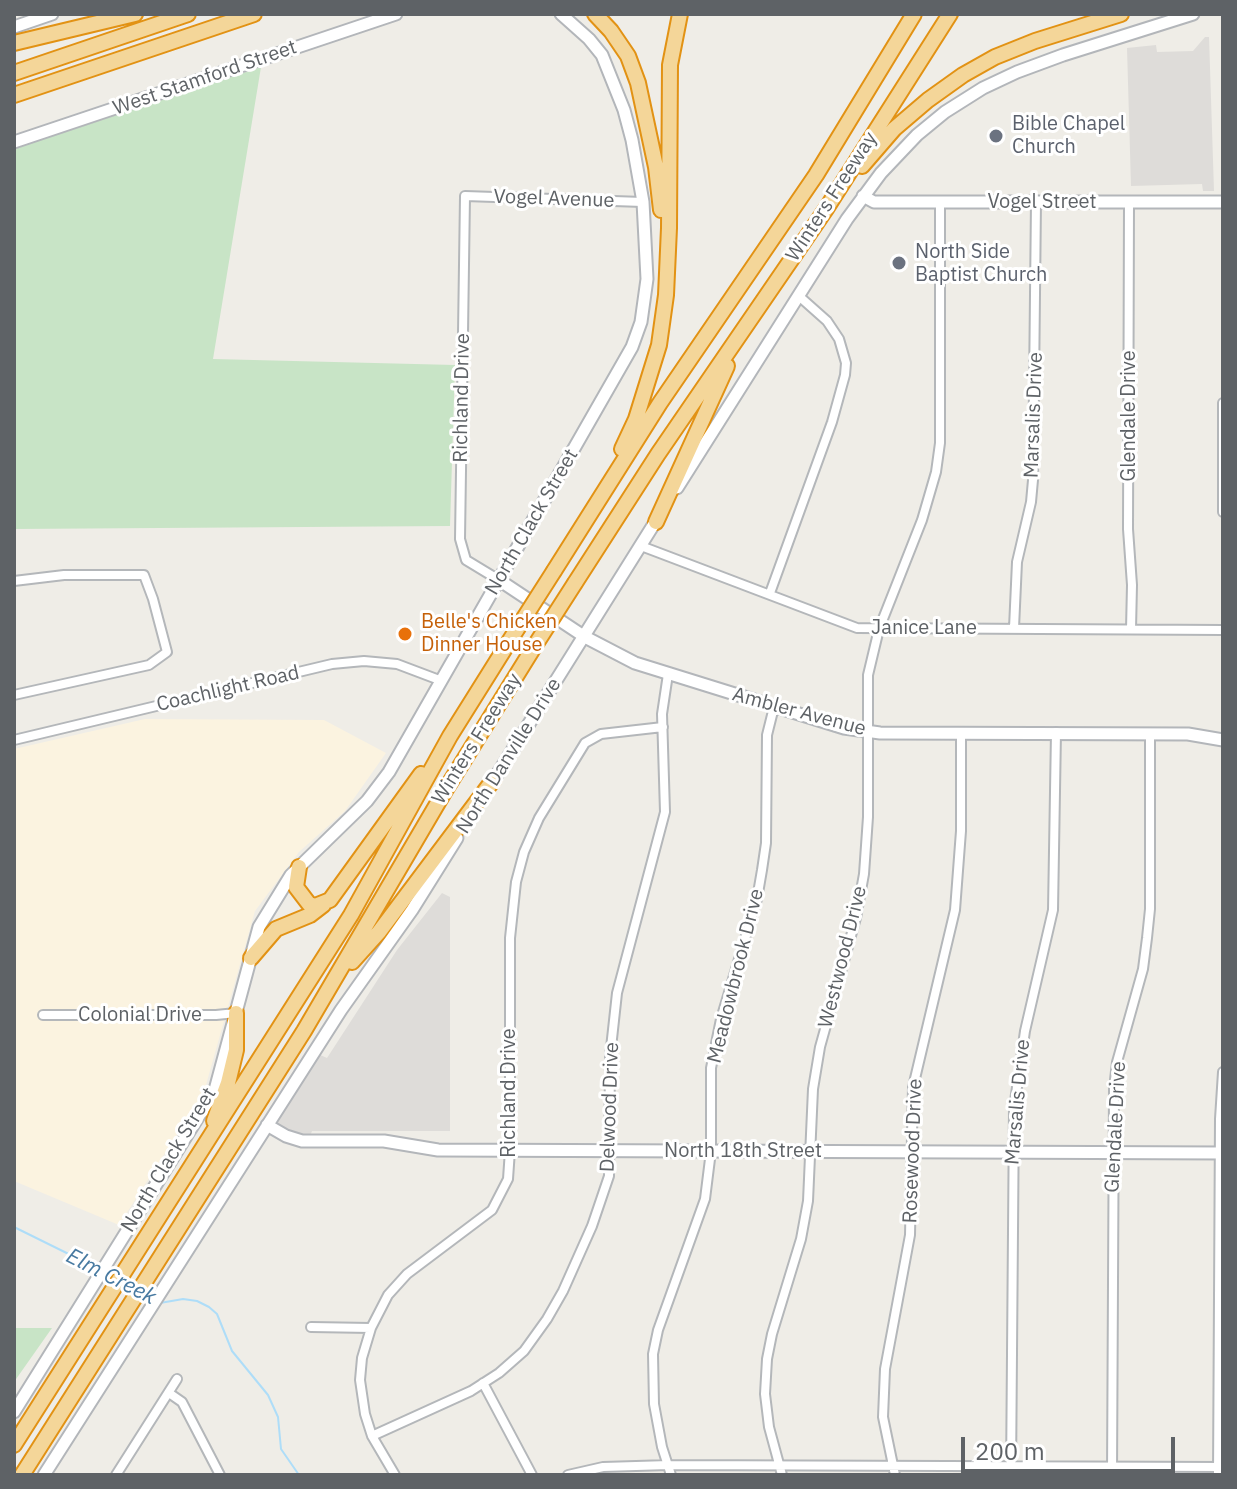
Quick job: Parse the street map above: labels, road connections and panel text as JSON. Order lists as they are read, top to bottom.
{
  "streets": {
    "highway": ["Winters Freeway"],
    "main road": [
      "West Stamford Street",
      "Vogel Street",
      "North Clack Street",
      "Ambler Avenue",
      "North Danville Drive",
      "North 18th Street"
    ],
    "street": [
      "Vogel Avenue",
      "Richland Drive",
      "Marsalis Drive",
      "Glendale Drive",
      "Janice Lane",
      "Coachlight Road",
      "Westwood Drive",
      "Meadowbrook Drive",
      "Colonial Drive",
      "Delwood Drive",
      "Rosewood Drive"
    ]
  },
  "crossings": [
    ["Vogel Avenue", "Richland Drive"],
    ["Vogel Avenue", "North Clack Street"],
    ["Vogel Street", "Marsalis Drive"],
    ["Vogel Street", "Glendale Drive"],
    ["Vogel Street", "North Danville Drive"],
    ["Vogel Street", "Westwood Drive"],
    ["Richland Drive", "North Clack Street"],
    ["Richland Drive", "Ambler Avenue"],
    ["Richland Drive", "Delwood Drive"],
    ["Richland Drive", "North 18th Street"],
    ["Marsalis Drive", "Janice Lane"],
    ["Marsalis Drive", "Ambler Avenue"],
    ["Marsalis Drive", "North 18th Street"],
    ["Glendale Drive", "Janice Lane"],
    ["Glendale Drive", "Ambler Avenue"],
    ["Glendale Drive", "North 18th Street"],
    ["North Clack Street", "Coachlight Road"],
    ["North Clack Street", "Ambler Avenue"],
    ["North Clack Street", "Colonial Drive"],
    ["Janice Lane", "North Danville Drive"],
    ["Janice Lane", "Westwood Drive"],
    ["Ambler Avenue", "North Danville Drive"],
    ["Ambler Avenue", "Westwood Drive"],
    ["Ambler Avenue", "Meadowbrook Drive"],
    ["Ambler Avenue", "Delwood Drive"],
    ["Ambler Avenue", "Rosewood Drive"],
    ["North Danville Drive", "North 18th Street"],
    ["Westwood Drive", "North 18th Street"],
    ["Meadowbrook Drive", "North 18th Street"],
    ["Delwood Drive", "North 18th Street"],
    ["North 18th Street", "Rosewood Drive"]
  ],
  "water": ["Elm Creek"],
  "places": ["Bible Chapel Church", "North Side Baptist Church", "Belle's Chicken Dinner House"],
  "scale_bar": "200 m"
}
